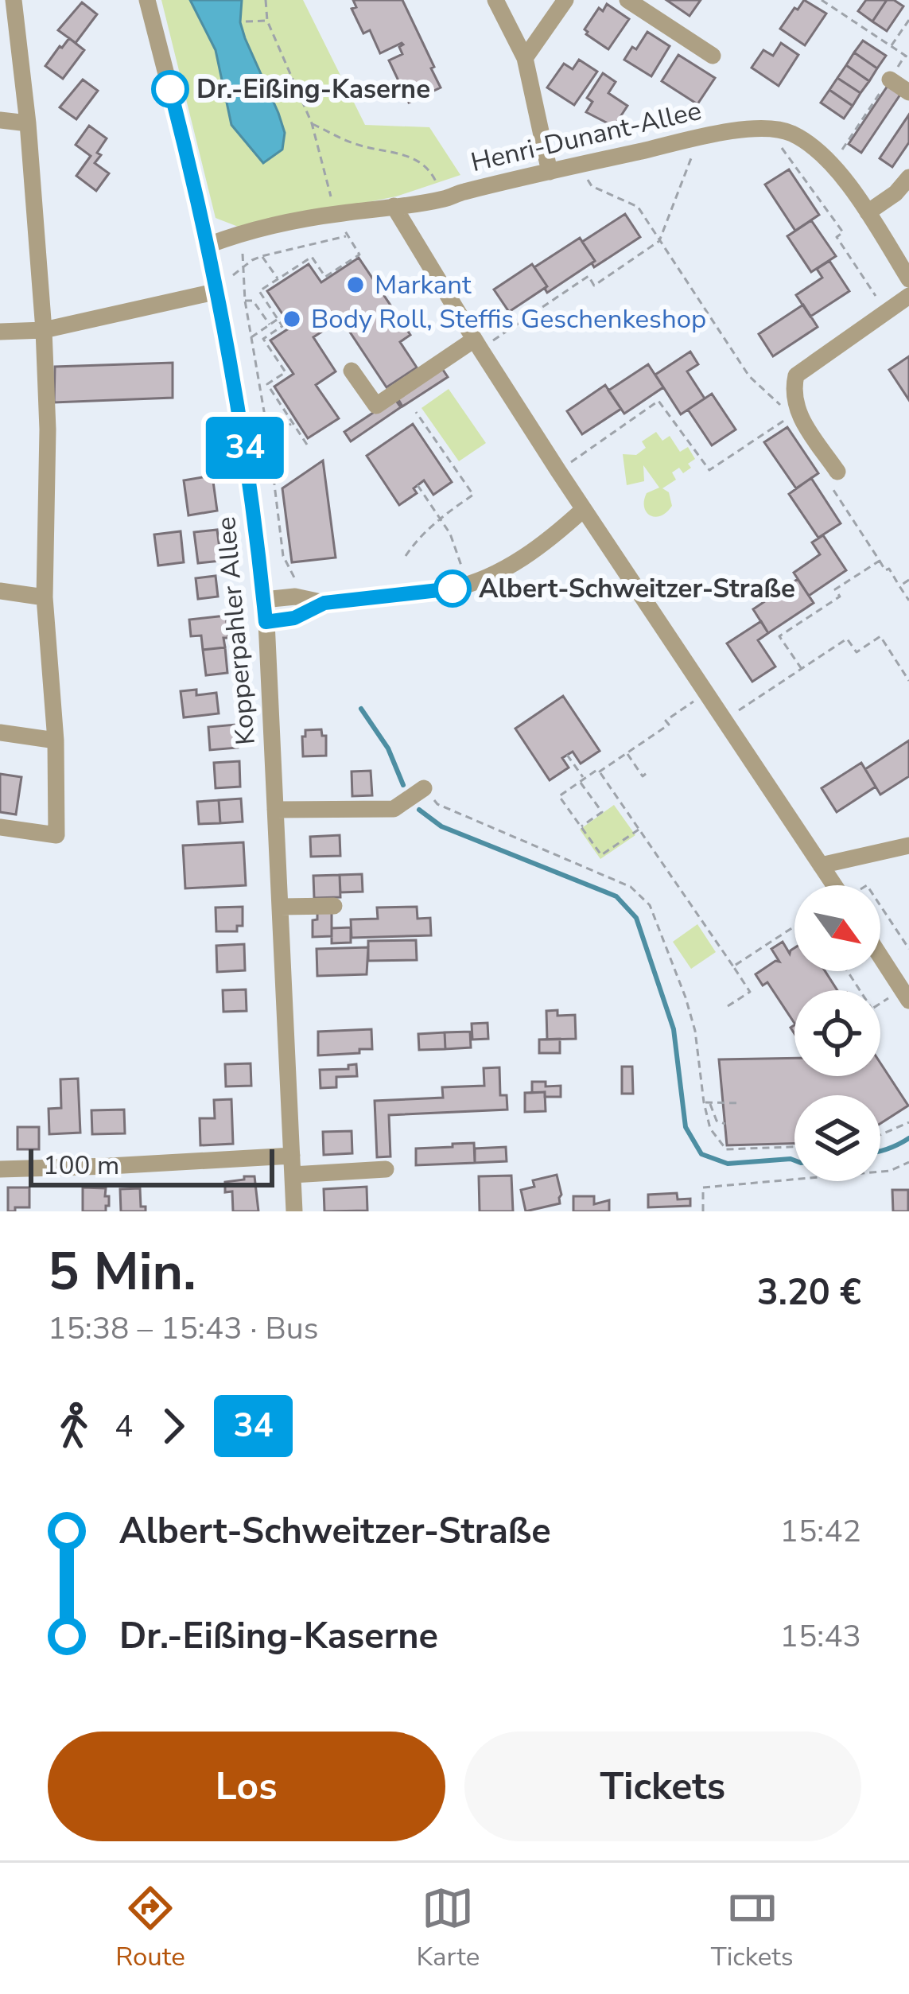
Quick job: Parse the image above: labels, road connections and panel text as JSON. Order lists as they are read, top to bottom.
{
  "streets": {
    "street": ["Henri-Dunant-Allee", "Kopperpahler Allee"]
  },
  "crossings": [
    ["Henri-Dunant-Allee", "Kopperpahler Allee"]
  ],
  "places": [
    "Dr.-Eißing-Kaserne",
    "Markant",
    "Body Roll, Steffis Geschenkeshop",
    "Albert-Schweitzer-Straße"
  ],
  "lines": ["bus line 34"],
  "scale_bar": "100 m",
  "north": "bottom right",
  "page": {
    "on_map": "34",
    "scale": "100 m",
    "heading": ["5 Min.", "15:38 – 15:43 · Bus", "3.20 €"],
    "legs": ["4", "34"],
    "list": [
      {
        "name": "Albert-Schweitzer-Straße",
        "value": "15:42"
      },
      {
        "name": "Dr.-Eißing-Kaserne",
        "value": "15:43"
      }
    ],
    "buttons": ["Los", "Tickets"],
    "tabs": ["Route", "Karte", "Tickets"]
  }
}
